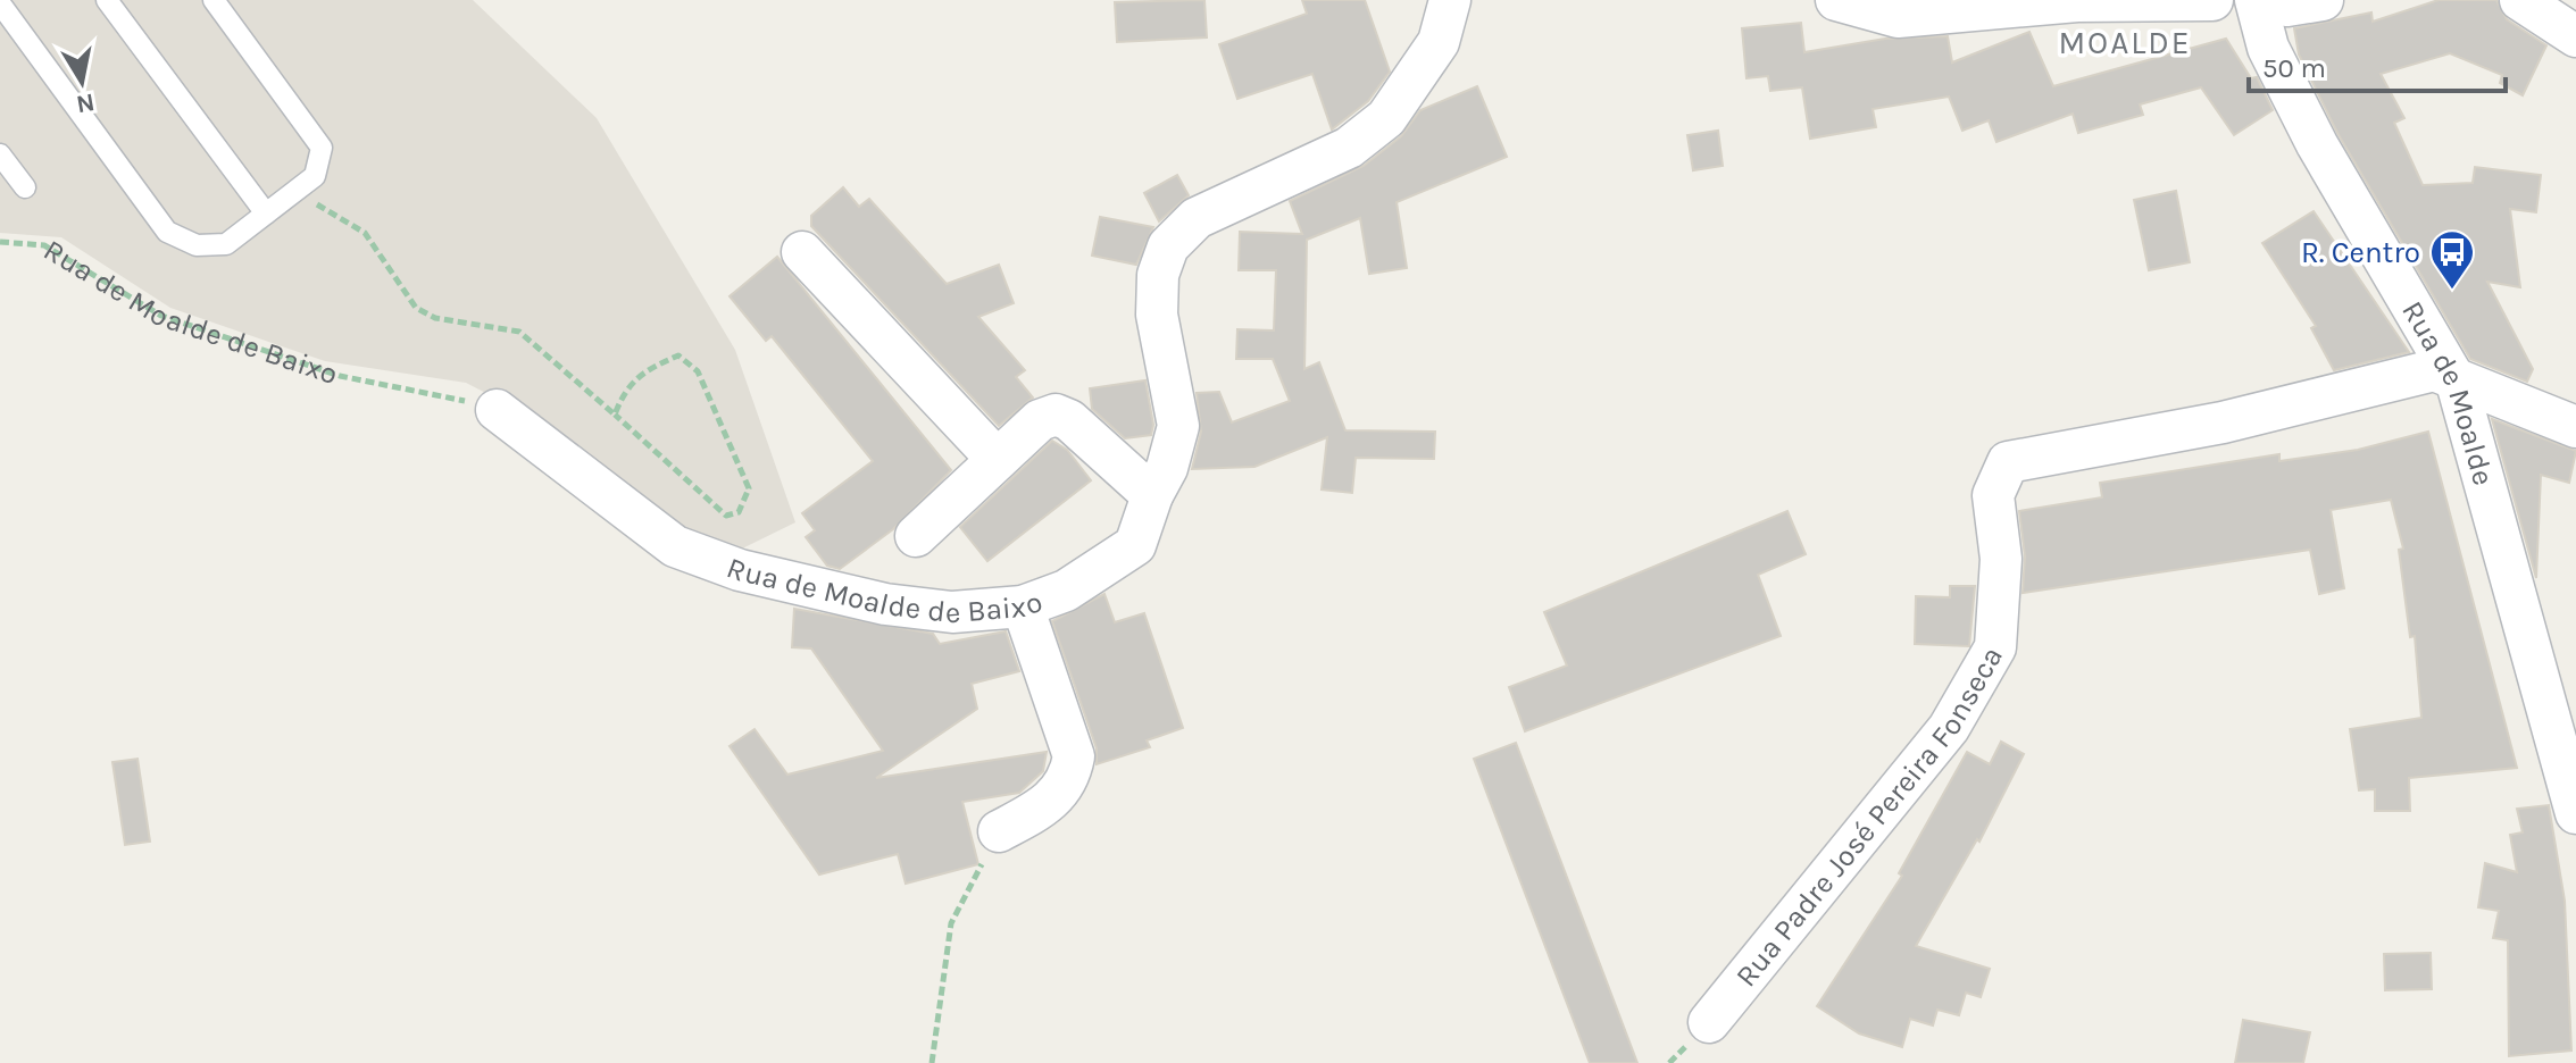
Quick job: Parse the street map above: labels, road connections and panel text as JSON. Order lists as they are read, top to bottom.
{
  "streets": {
    "street": ["Rua de Moalde de Baixo", "Rua de Moalde", "Rua Padre José Pereira Fonseca"]
  },
  "crossings": [
    ["Rua de Moalde", "Rua Padre José Pereira Fonseca"]
  ],
  "districts": ["MOALDE"],
  "places": {
    "bus stop": ["R. Centro"]
  },
  "scale_bar": "50 m",
  "north": "bottom"
}
